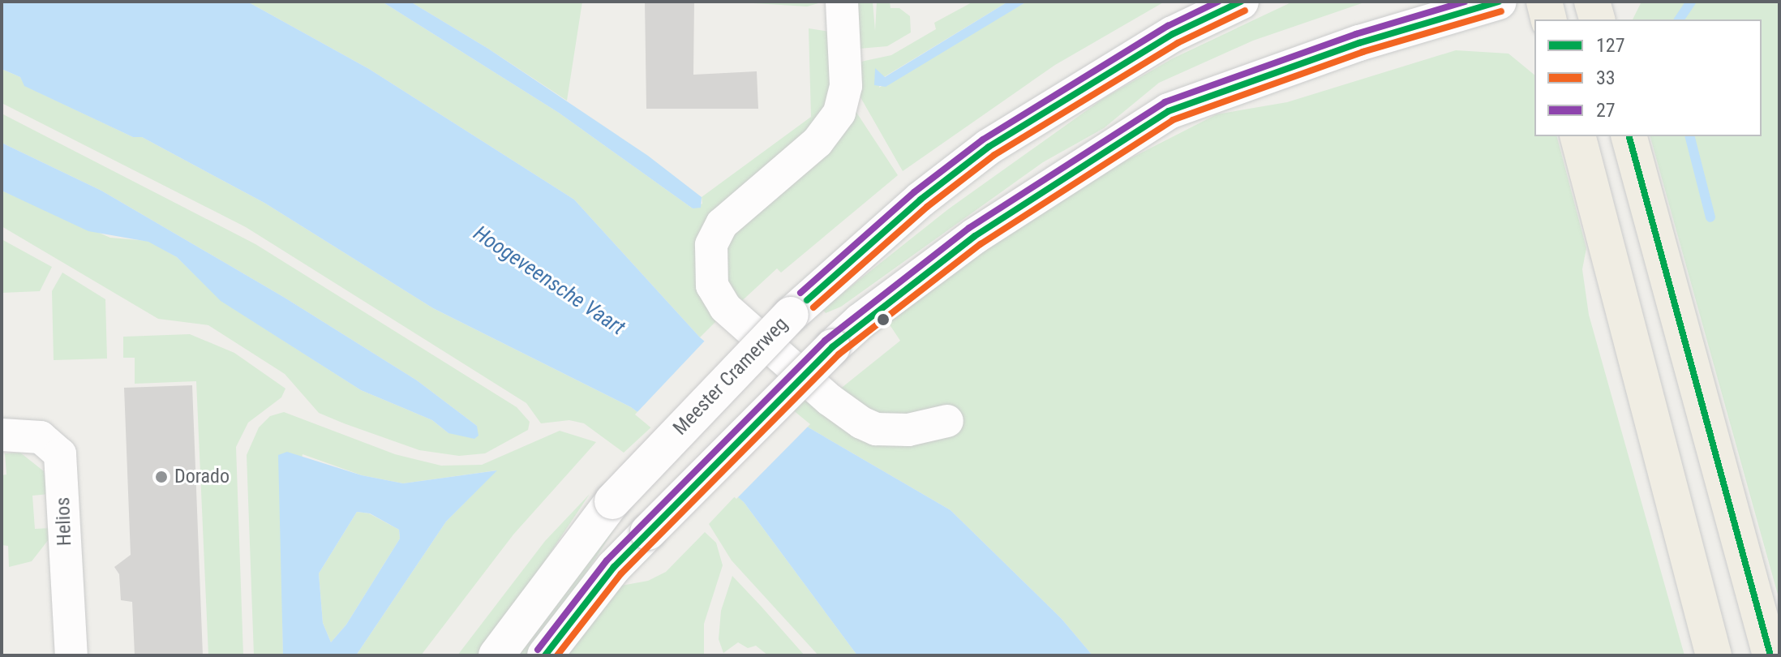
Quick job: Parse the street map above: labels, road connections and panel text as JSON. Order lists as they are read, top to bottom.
{
  "streets": {
    "main road": ["Meester Cramerweg"],
    "street": ["Helios"]
  },
  "water": ["Hoogeveensche Vaart"],
  "places": ["Dorado"],
  "lines": ["transit line 127", "transit line 27", "transit line 33"],
  "legend": ["127", "33", "27"]
}
